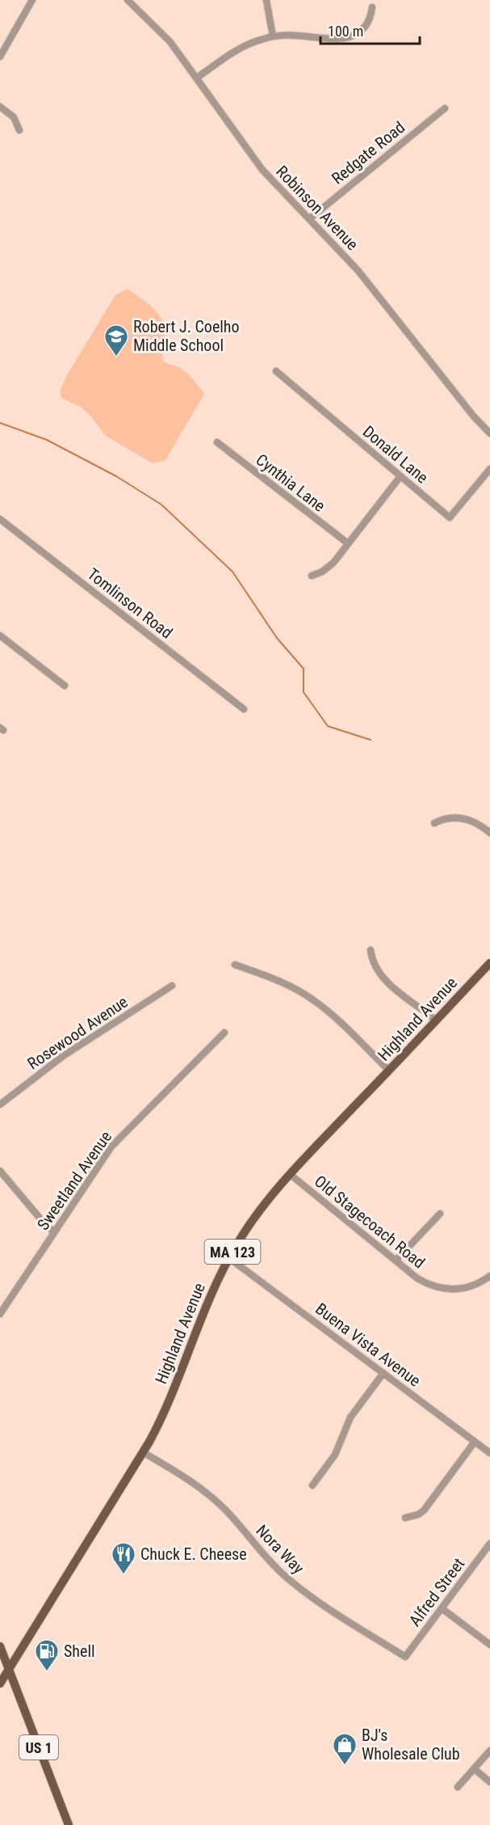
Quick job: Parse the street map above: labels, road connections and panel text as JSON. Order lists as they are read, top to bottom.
{
  "streets": {
    "main road": ["Highland Avenue", "MA 123", "US 1"],
    "street": [
      "Redgate Road",
      "Robinson Avenue",
      "Donald Lane",
      "Cynthia Lane",
      "Tomlinson Road",
      "Rosewood Avenue",
      "Sweetland Avenue",
      "Old Stagecoach Road",
      "Buena Vista Avenue",
      "Nora Way",
      "Alfred Street"
    ]
  },
  "crossings": [
    ["Redgate Road", "Robinson Avenue"],
    ["Highland Avenue", "Old Stagecoach Road"],
    ["Highland Avenue", "Buena Vista Avenue"],
    ["Highland Avenue", "Nora Way"],
    ["Highland Avenue", "US 1"],
    ["Nora Way", "Alfred Street"]
  ],
  "places": {
    "school or university": ["Robert J. Coelho Middle School"],
    "restaurant": ["Chuck E. Cheese"],
    "fuel station": ["Shell"],
    "shop": ["BJ's Wholesale Club"]
  },
  "scale_bar": "100 m"
}
